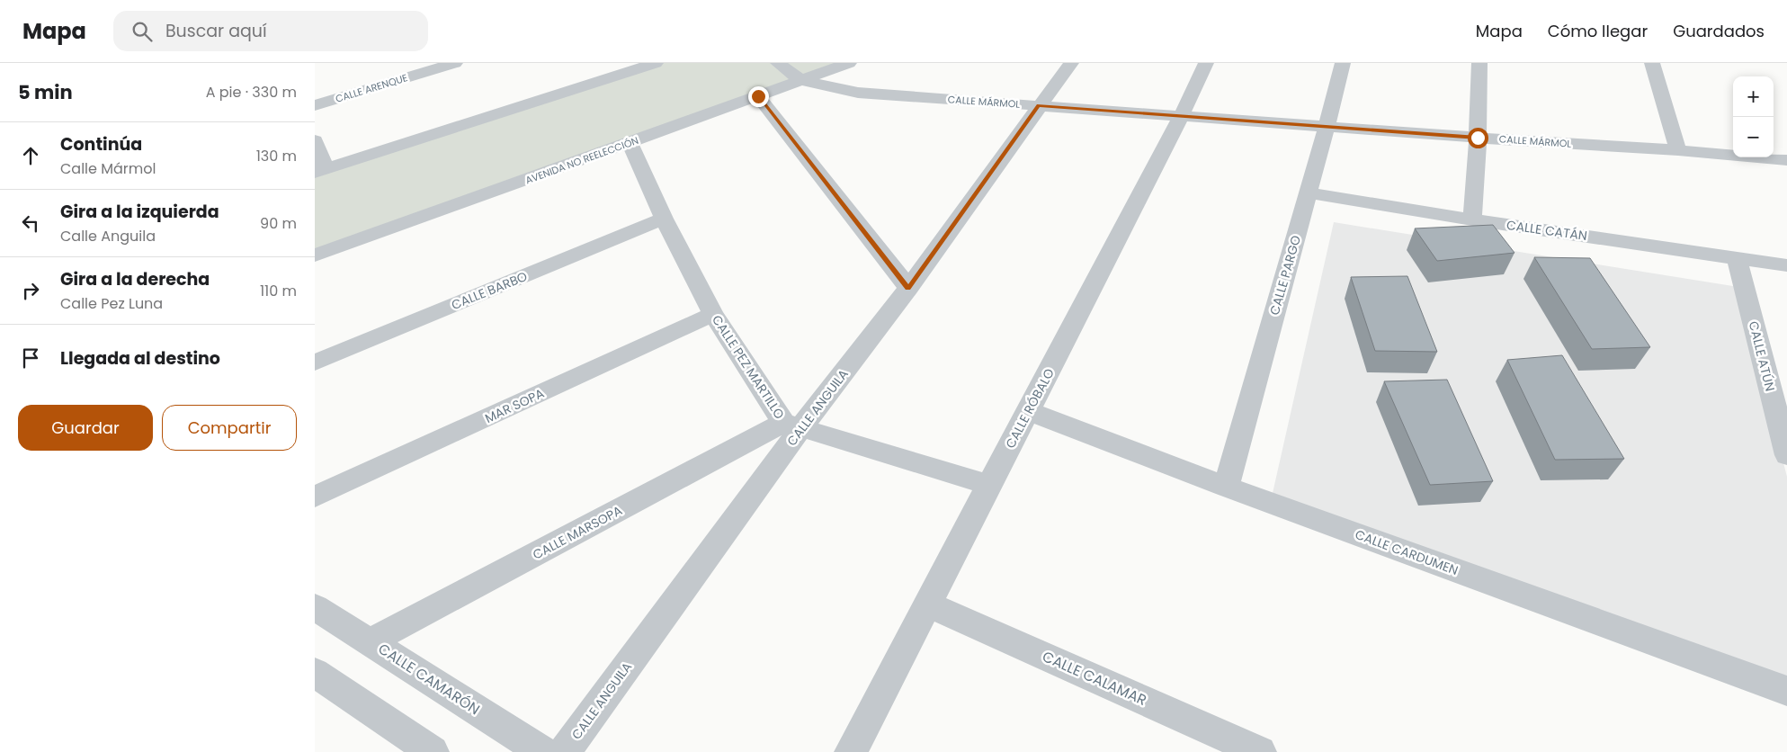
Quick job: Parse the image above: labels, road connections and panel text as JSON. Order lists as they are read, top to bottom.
{
  "streets": {
    "street": [
      "CALLE ARENQUE",
      "CALLE MÁRMOL",
      "AVENIDA NO REELECCIÓN",
      "CALLE CATÁN",
      "CALLE PARGO",
      "CALLE BARBO",
      "CALLE ATÚN",
      "CALLE PEZ MARTILLO",
      "MAR SOPA",
      "CALLE ANGUILA",
      "CALLE RÓBALO",
      "CALLE MARSOPA",
      "CALLE CARDUMEN",
      "CALLE CALAMAR",
      "CALLE CAMARÓN"
    ]
  },
  "crossings": [
    ["CALLE MÁRMOL", "AVENIDA NO REELECCIÓN"],
    ["CALLE MÁRMOL", "CALLE PARGO"],
    ["CALLE MÁRMOL", "CALLE ANGUILA"],
    ["CALLE MÁRMOL", "CALLE RÓBALO"],
    ["AVENIDA NO REELECCIÓN", "CALLE PEZ MARTILLO"],
    ["CALLE CATÁN", "CALLE PARGO"],
    ["CALLE CATÁN", "CALLE ATÚN"],
    ["CALLE PARGO", "CALLE CARDUMEN"],
    ["CALLE BARBO", "CALLE PEZ MARTILLO"],
    ["CALLE PEZ MARTILLO", "MAR SOPA"],
    ["CALLE PEZ MARTILLO", "CALLE ANGUILA"],
    ["CALLE PEZ MARTILLO", "CALLE MARSOPA"],
    ["CALLE ANGUILA", "CALLE MARSOPA"],
    ["CALLE RÓBALO", "CALLE CARDUMEN"],
    ["CALLE RÓBALO", "CALLE CALAMAR"],
    ["CALLE MARSOPA", "CALLE CAMARÓN"]
  ],
  "page": {
    "header": "Mapa",
    "search": "Buscar aquí",
    "nav": ["Mapa", "Cómo llegar", "Guardados"],
    "heading": ["5 min", "A pie · 330 m"],
    "map_buttons": ["+", "−"],
    "list": [
      ["Continúa", "Calle Mármol", "130 m"],
      ["Gira a la izquierda", "Calle Anguila", "90 m"],
      ["Gira a la derecha", "Calle Pez Luna", "110 m"],
      "Llegada al destino"
    ],
    "buttons": ["Guardar", "Compartir"]
  }
}
